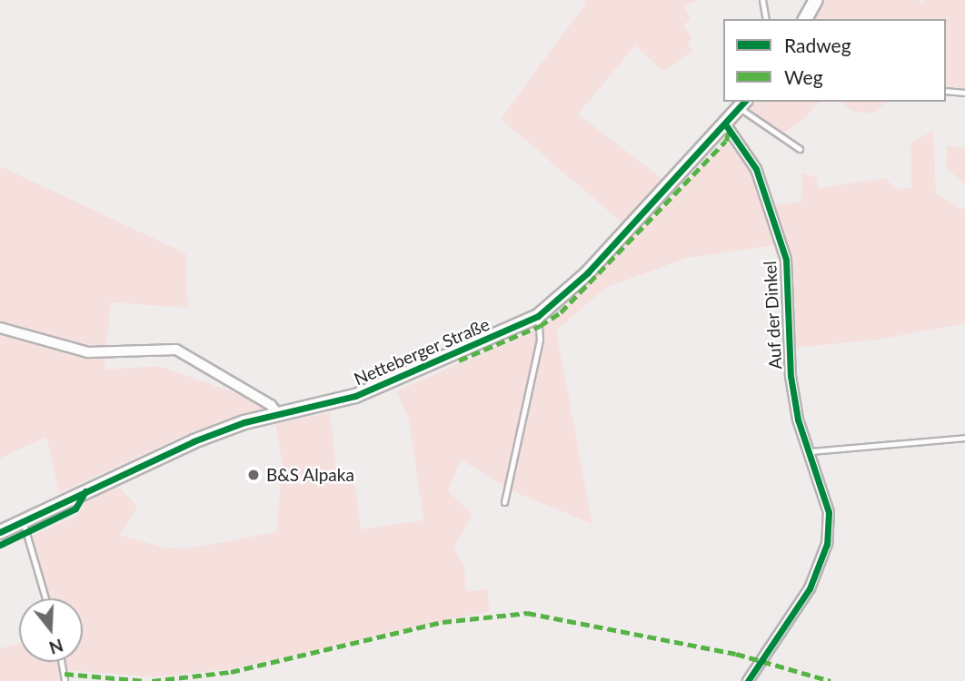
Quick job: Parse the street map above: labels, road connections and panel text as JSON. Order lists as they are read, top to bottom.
{
  "streets": {
    "street": ["Auf der Dinkel", "Netteberger Straße"]
  },
  "crossings": [
    ["Auf der Dinkel", "Netteberger Straße"]
  ],
  "places": ["B&S Alpaka"],
  "legend": ["Radweg", "Weg"],
  "north": "bottom"
}
